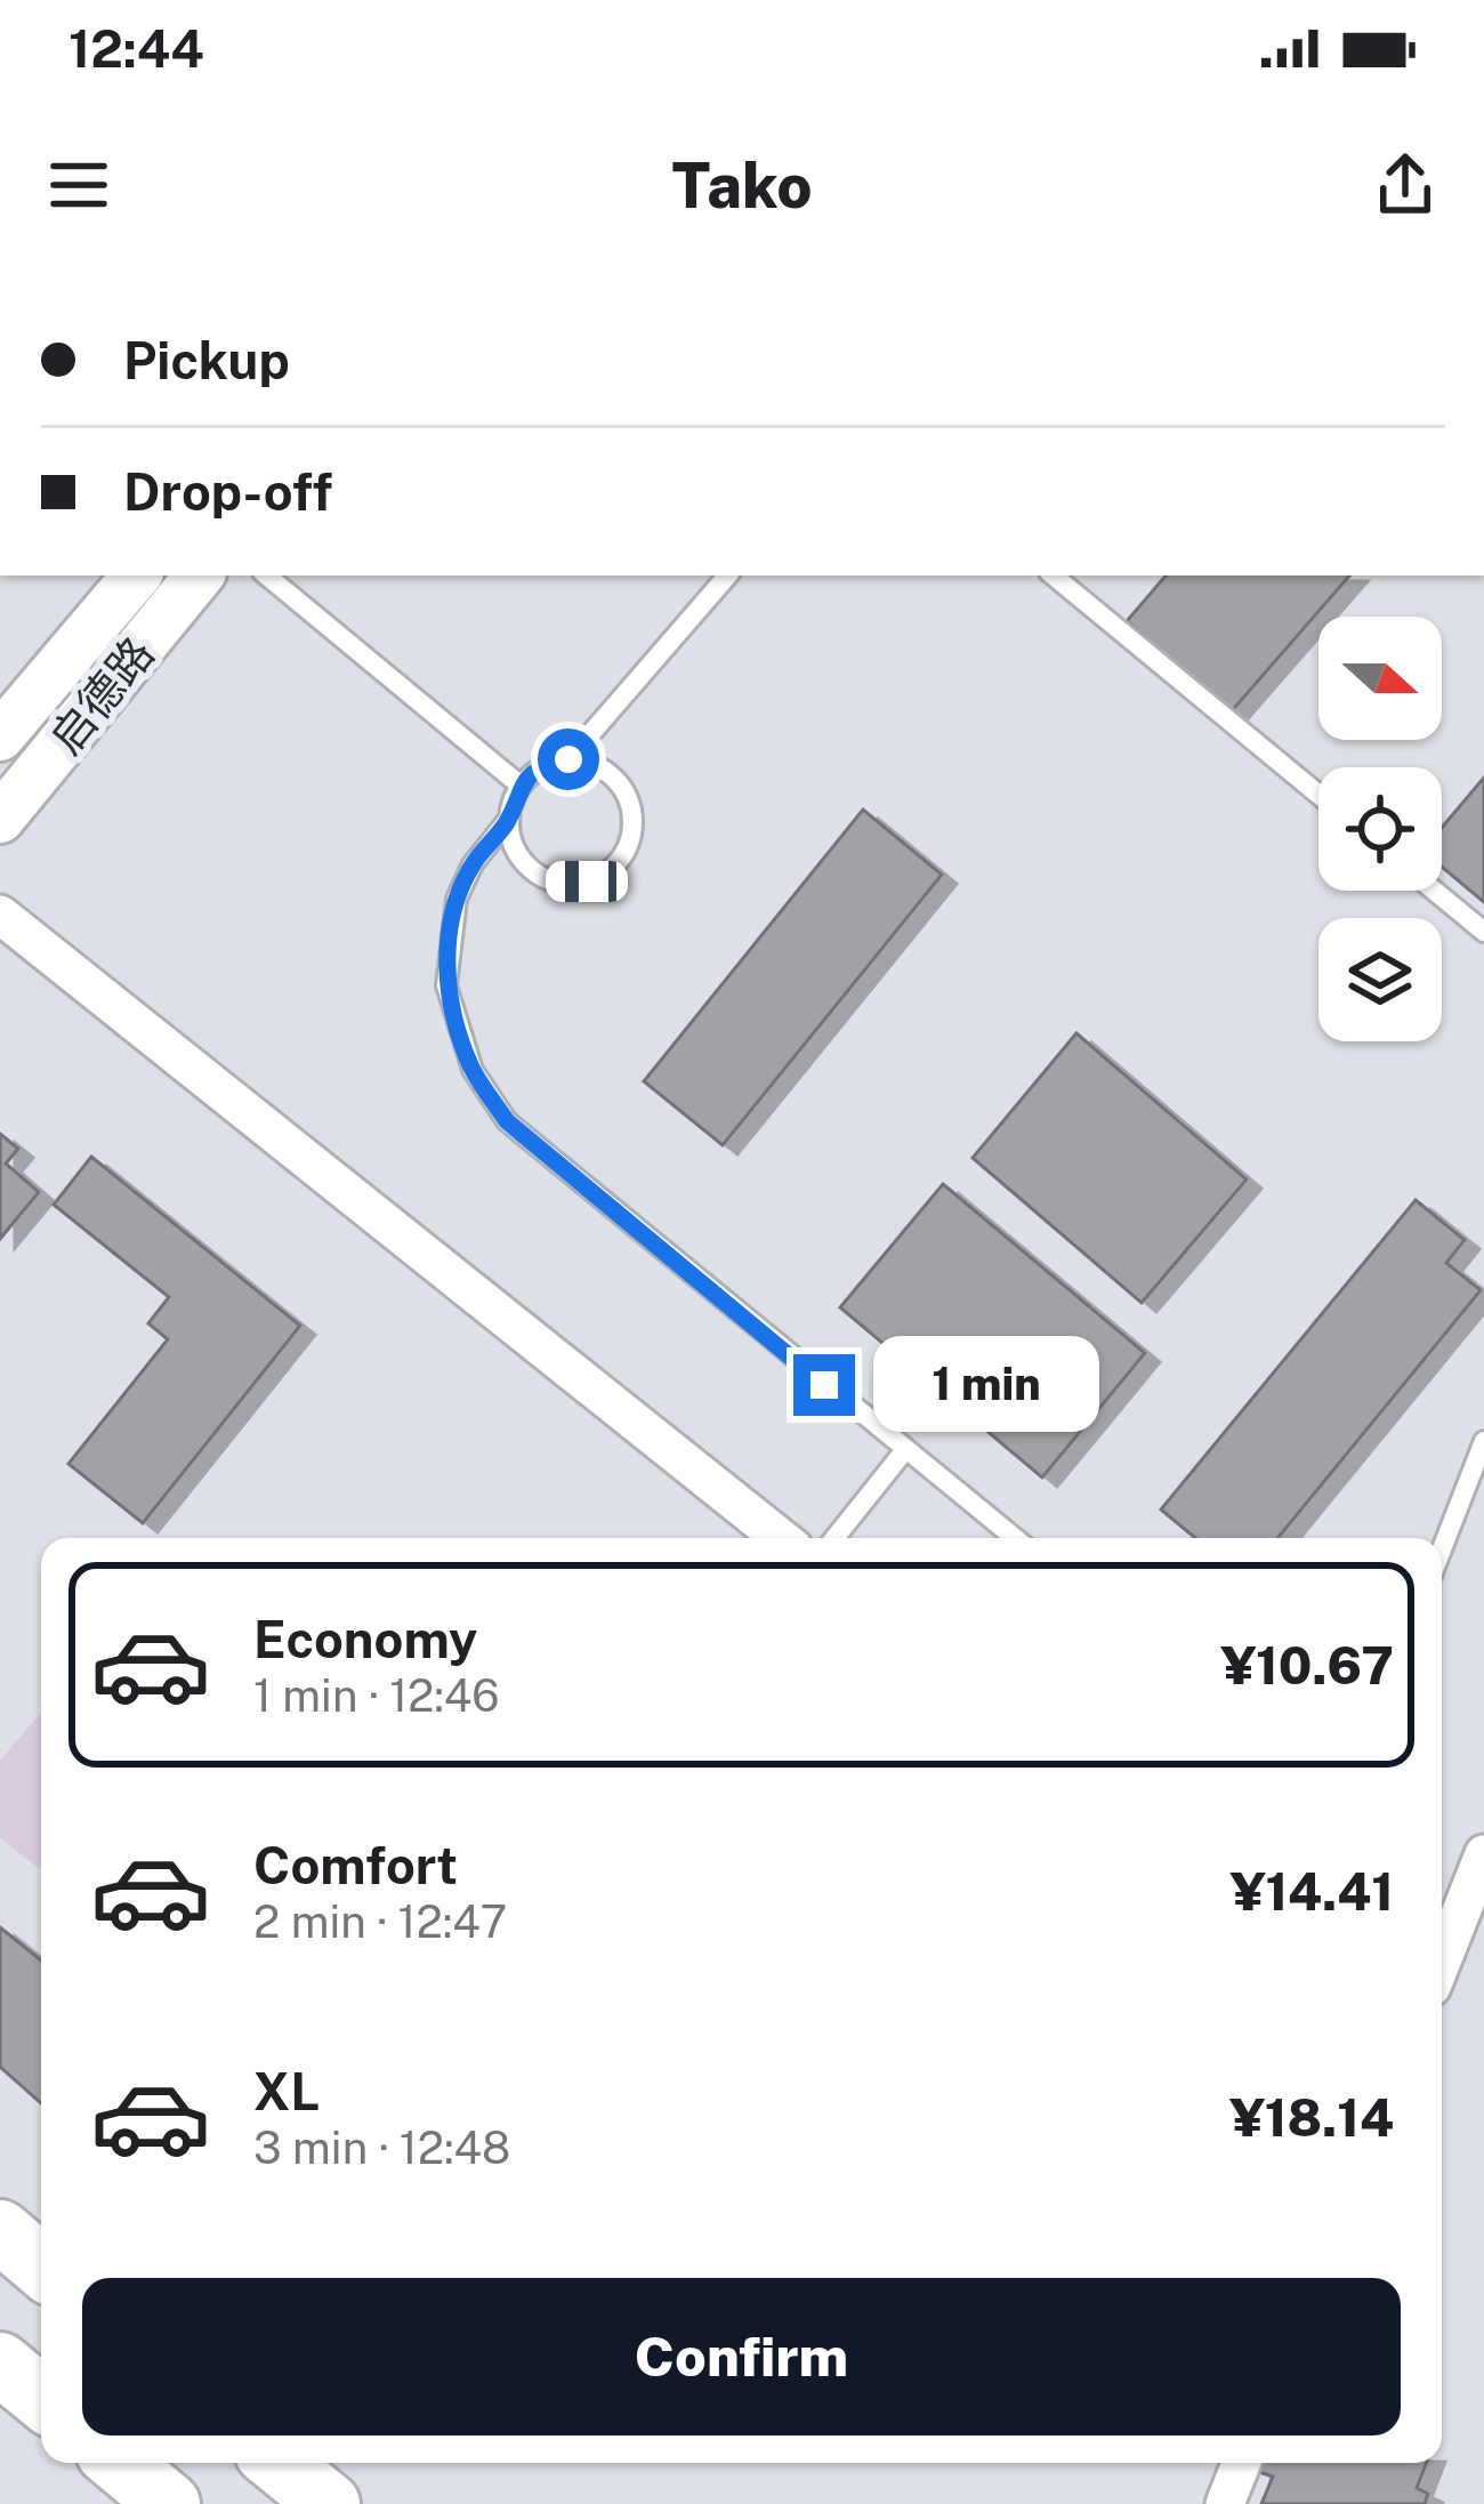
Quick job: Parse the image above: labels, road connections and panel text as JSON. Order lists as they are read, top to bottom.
{
  "streets": {
    "street": ["启德路"]
  },
  "north": "right",
  "page": {
    "status": "12:44",
    "header": "Tako",
    "banner": ["Pickup", "Drop-off"],
    "bubble": "1 min",
    "list": [
      {
        "name": "Economy",
        "note": "1 min · 12:46",
        "value": "¥10.67"
      },
      {
        "name": "Comfort",
        "note": "2 min · 12:47",
        "value": "¥14.41"
      },
      {
        "name": "XL",
        "note": "3 min · 12:48",
        "value": "¥18.14"
      }
    ],
    "buttons": "Confirm"
  }
}
